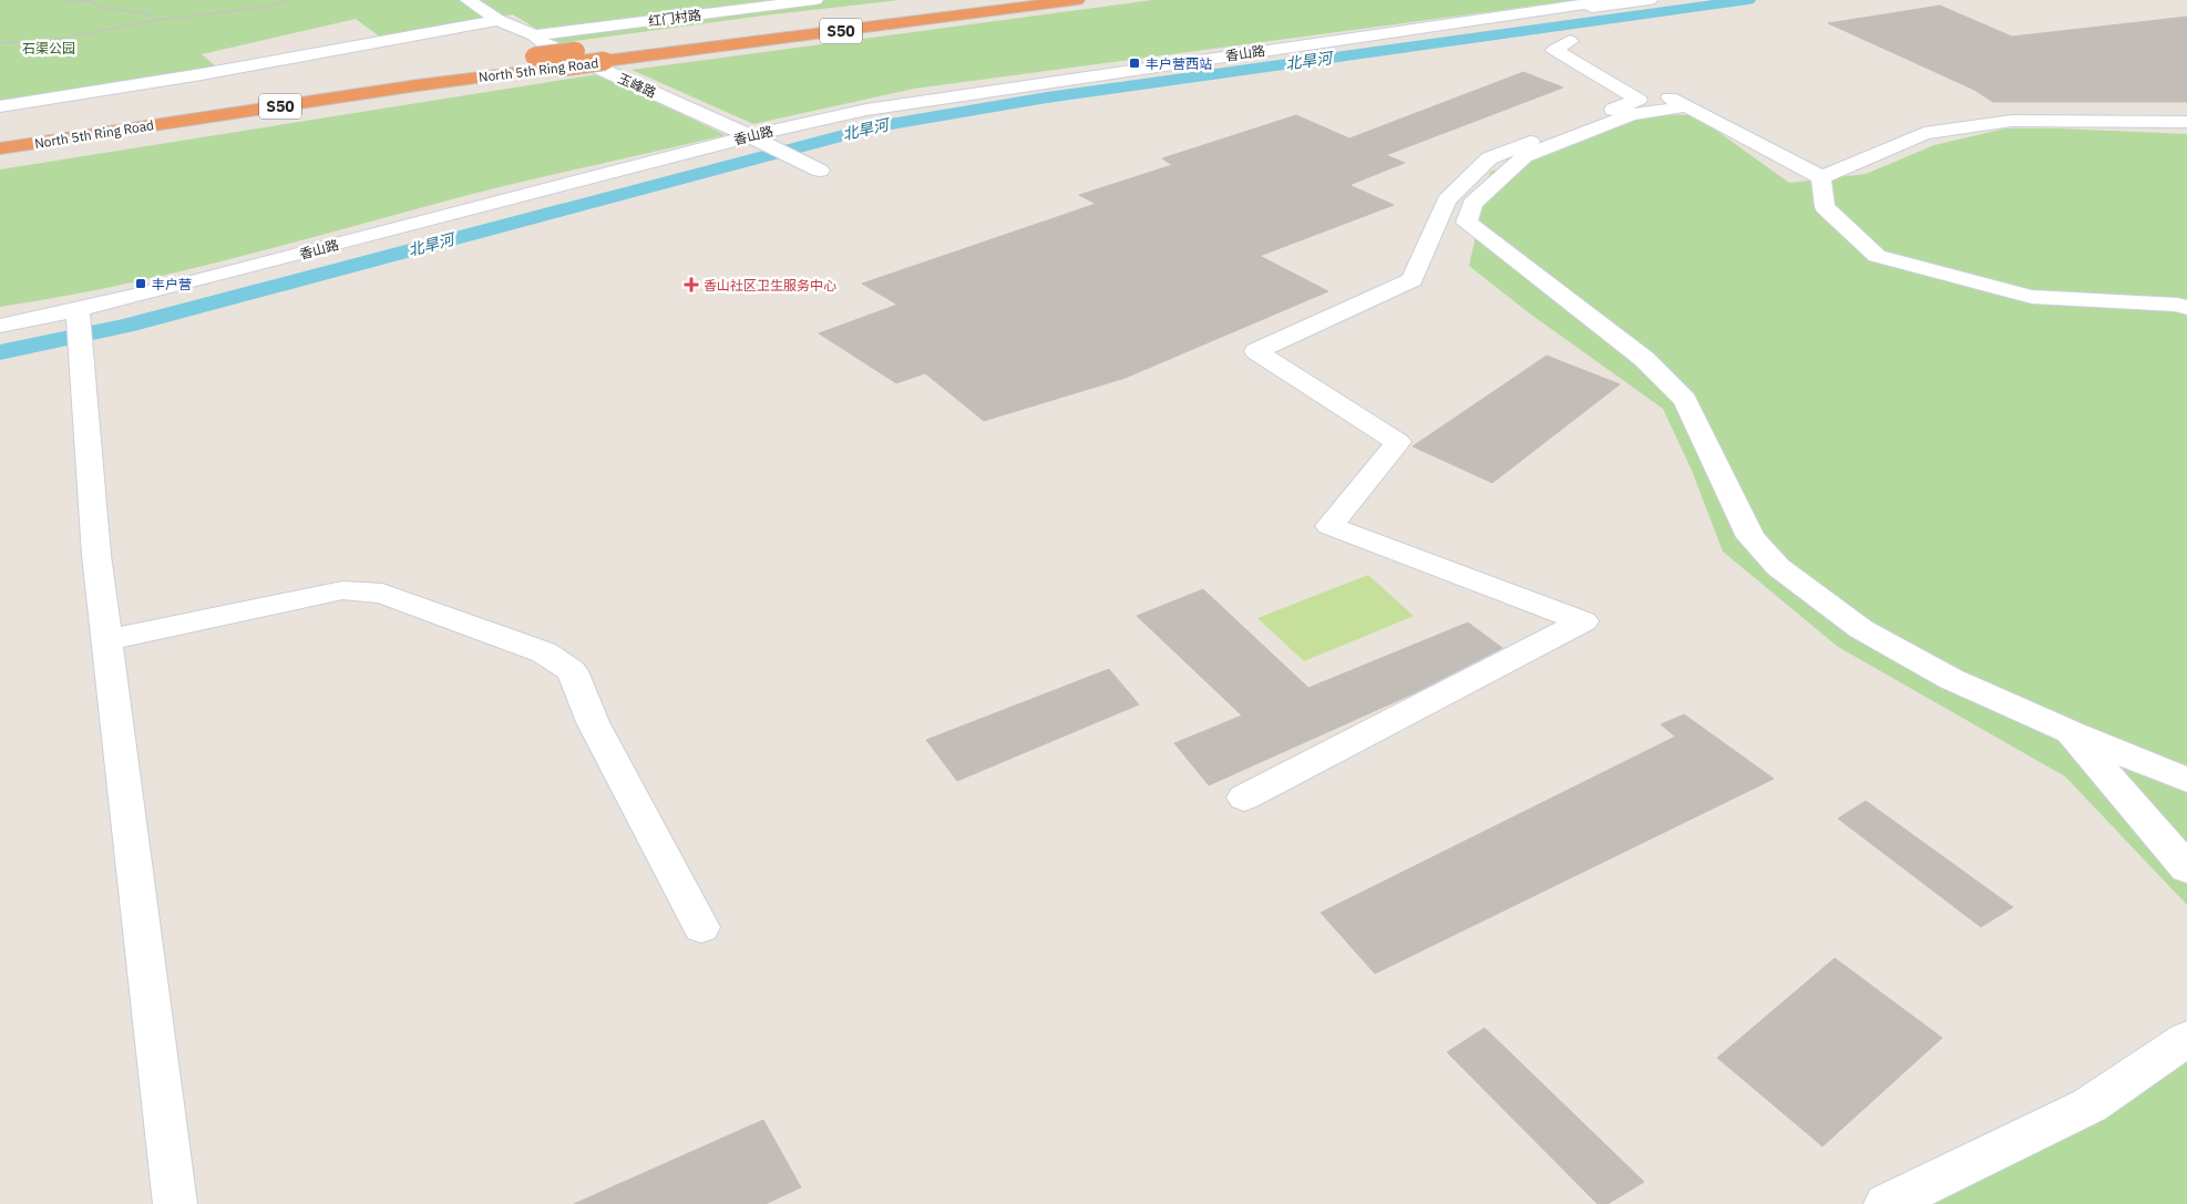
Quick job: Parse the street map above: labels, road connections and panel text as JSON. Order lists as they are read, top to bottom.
{
  "streets": {
    "highway": ["S50", "North 5th Ring Road"],
    "street": ["红门村路", "香山路", "玉峰路"]
  },
  "crossings": [
    ["红门村路", "玉峰路"],
    ["香山路", "玉峰路"]
  ],
  "water": ["北旱河"],
  "parks": ["石渠公园"],
  "places": {
    "transit": ["丰户营西站", "丰户营"],
    "health": ["香山社区卫生服务中心"]
  }
}
